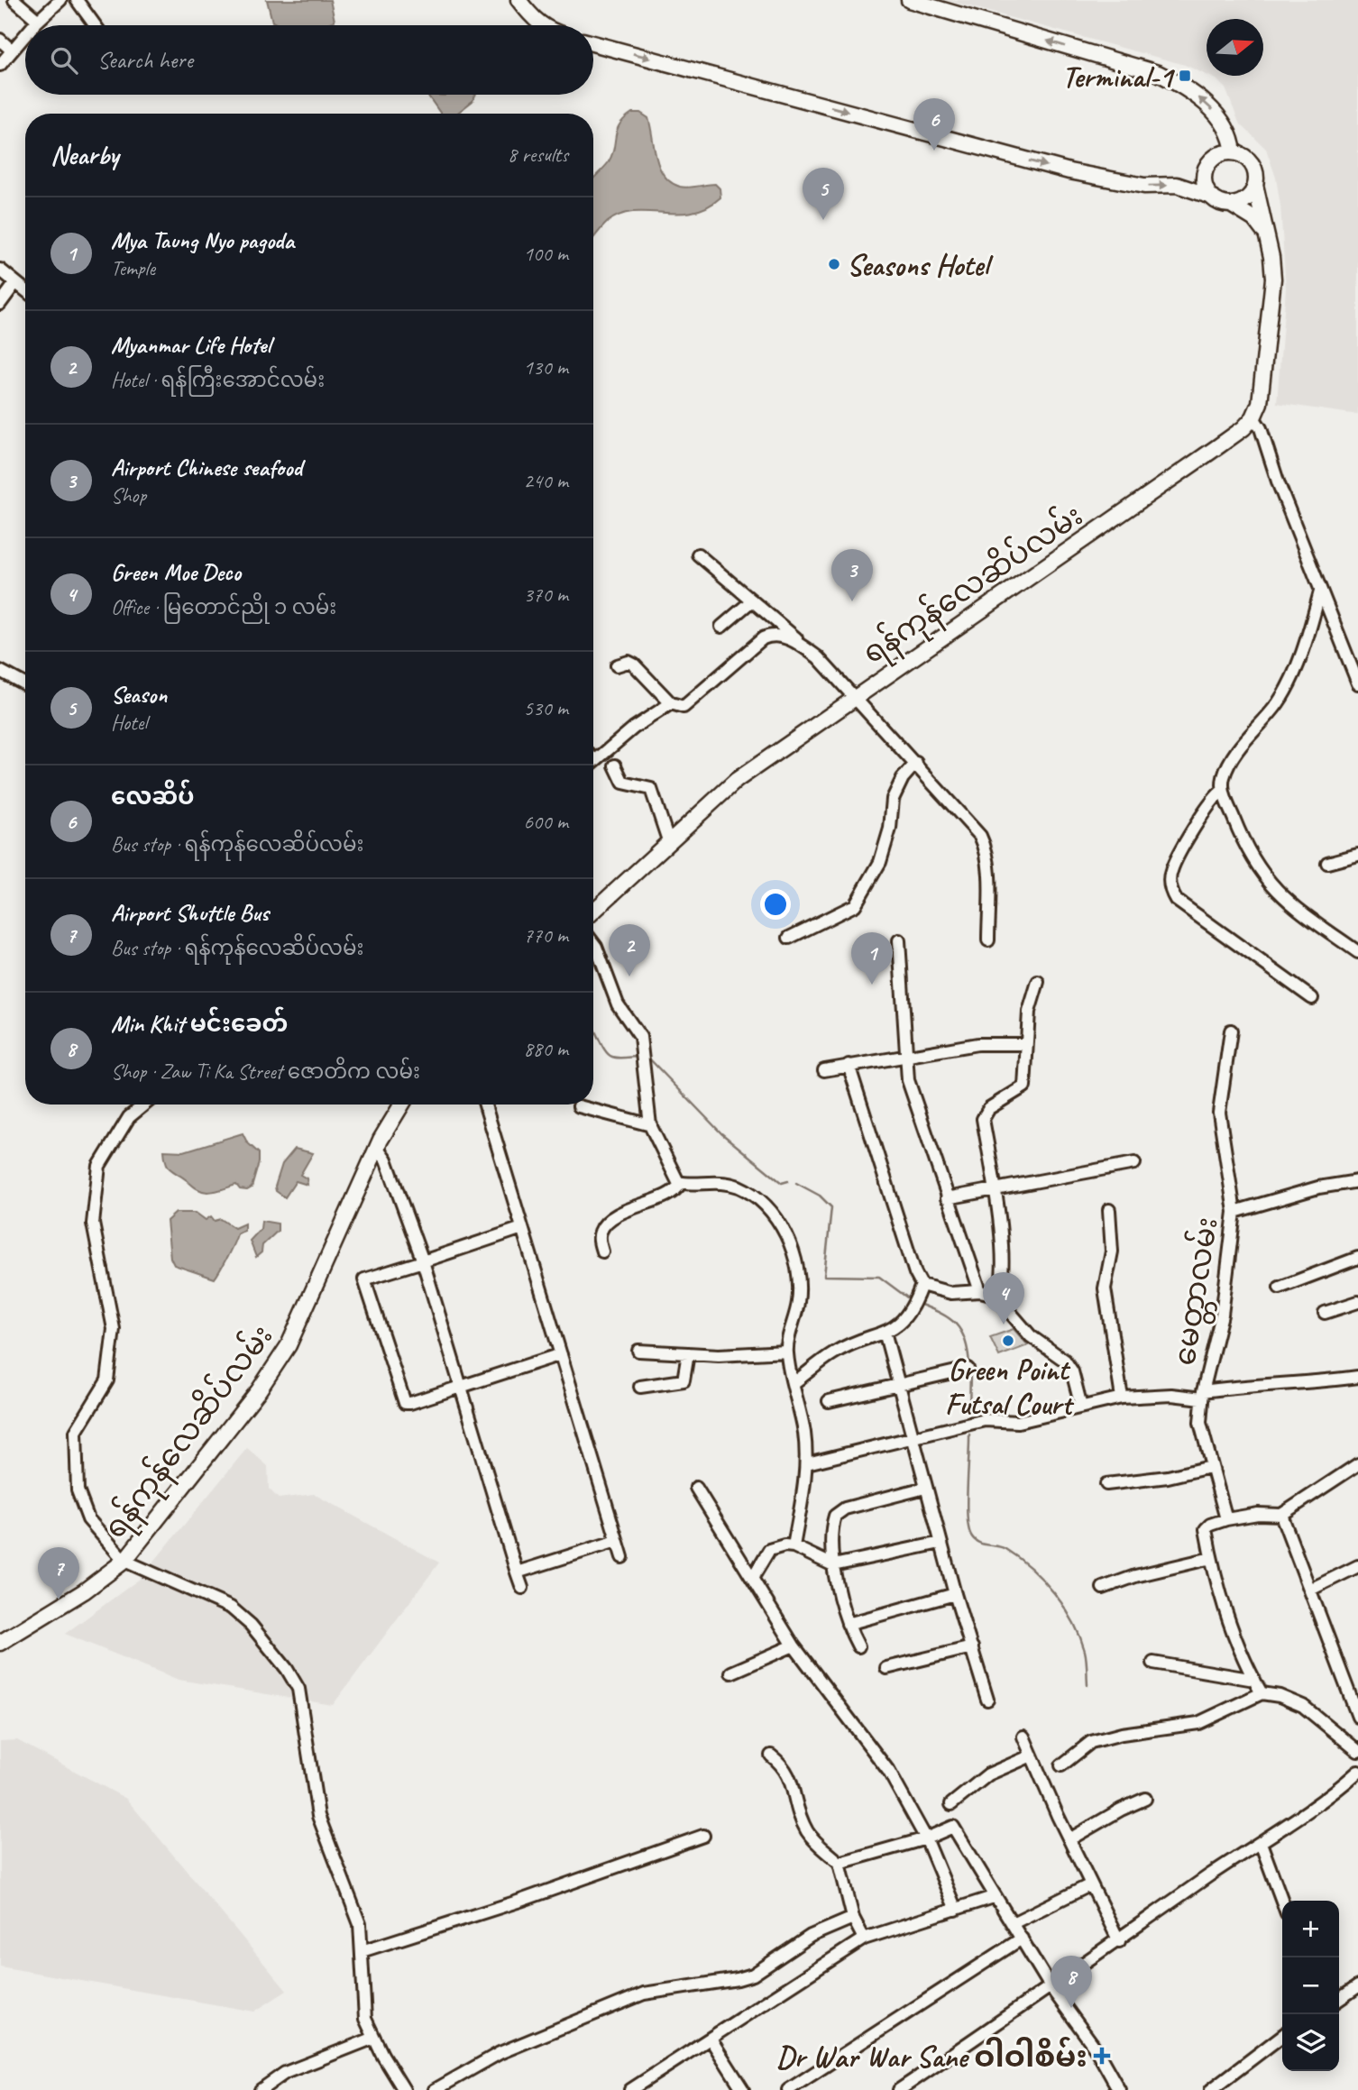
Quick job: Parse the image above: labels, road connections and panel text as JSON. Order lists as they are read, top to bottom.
{
  "streets": {
    "main road": ["ရန်ကုန်လေဆိပ်လမ်း"],
    "street": ["မေတ္တာလမ်း"]
  },
  "places": {
    "transit": ["Terminal-1"],
    "other": ["Seasons Hotel", "Green Point Futsal Court"],
    "health": ["Dr War War Sane ဝါဝါစိမ်း"]
  },
  "north": "right",
  "page": {
    "search": "Search here",
    "pins": [
      "6",
      "5",
      "3",
      "2",
      "1",
      "4",
      "7",
      "8"
    ],
    "heading": ["Nearby", "8 results"],
    "list": [
      {
        "mark": "1",
        "name": "Mya Taung Nyo pagoda",
        "note": "Temple",
        "value": "100 m"
      },
      {
        "mark": "2",
        "name": "Myanmar Life Hotel",
        "note": "Hotel · ရန်ကြီးအောင်လမ်း",
        "value": "130 m"
      },
      {
        "mark": "3",
        "name": "Airport Chinese seafood",
        "note": "Shop",
        "value": "240 m"
      },
      {
        "mark": "4",
        "name": "Green Moe Deco",
        "note": "Office · မြတောင်ညို ၁ လမ်း",
        "value": "370 m"
      },
      {
        "mark": "5",
        "name": "Season",
        "note": "Hotel",
        "value": "530 m"
      },
      {
        "mark": "6",
        "name": "လေဆိပ်",
        "note": "Bus stop · ရန်ကုန်လေဆိပ်လမ်း",
        "value": "600 m"
      },
      {
        "mark": "7",
        "name": "Airport Shuttle Bus",
        "note": "Bus stop · ရန်ကုန်လေဆိပ်လမ်း",
        "value": "770 m"
      },
      {
        "mark": "8",
        "name": "Min Khit မင်းခေတ်",
        "note": "Shop · Zaw Ti Ka Street ဇောတိက လမ်း",
        "value": "880 m"
      }
    ],
    "map_buttons": ["+", "−"]
  }
}
